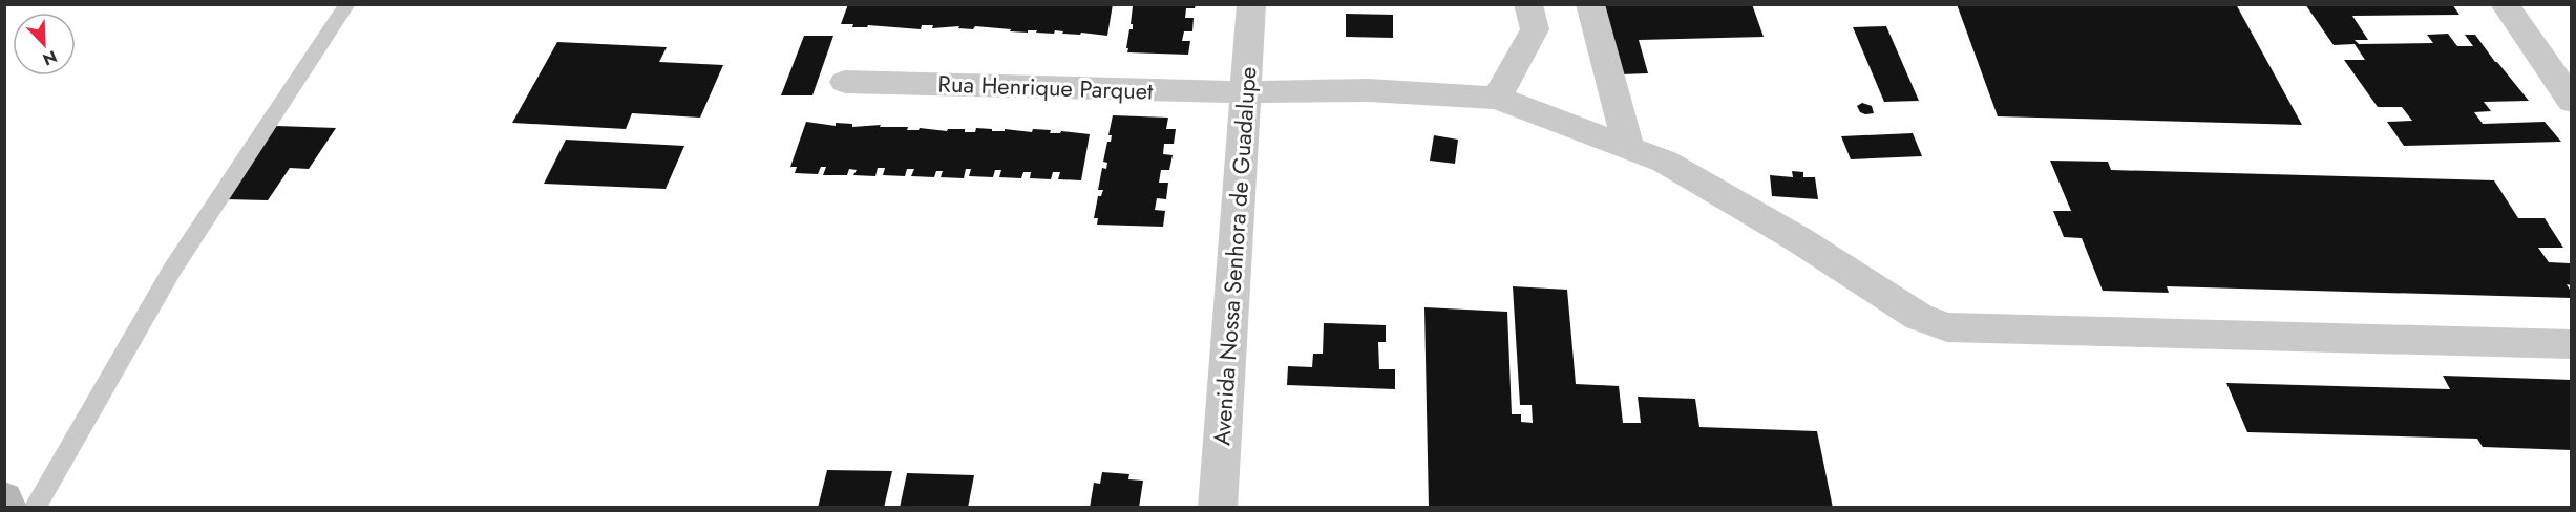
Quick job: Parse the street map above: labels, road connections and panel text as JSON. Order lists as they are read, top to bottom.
{
  "streets": {
    "street": ["Rua Henrique Parquet", "Avenida Nossa Senhora de Guadalupe"]
  },
  "crossings": [
    ["Rua Henrique Parquet", "Avenida Nossa Senhora de Guadalupe"]
  ],
  "north": "bottom right"
}
